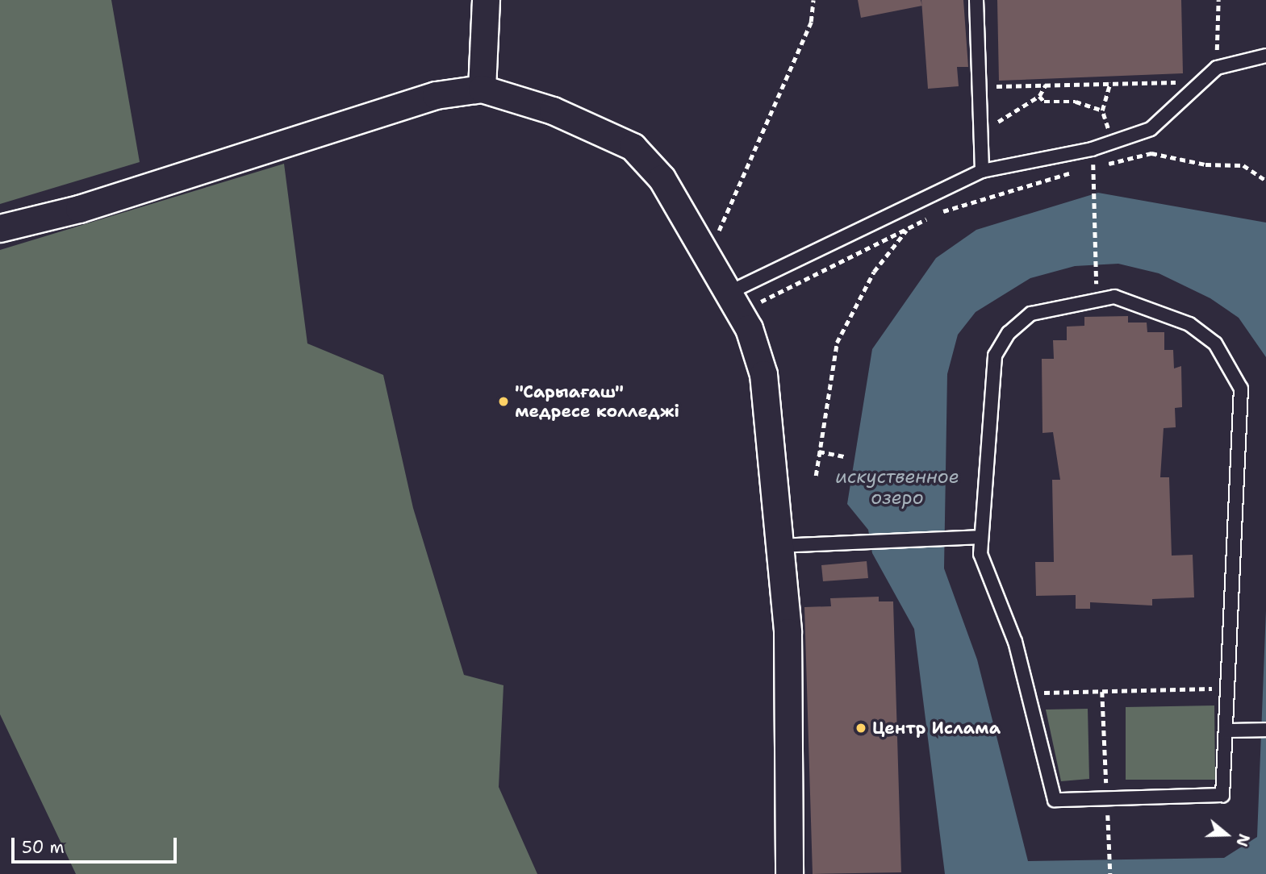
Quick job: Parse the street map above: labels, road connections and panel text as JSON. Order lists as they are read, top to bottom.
{
  "water": ["искуственное озеро"],
  "places": ["\"Сарыағаш\" медресе колледжі", "Центр Ислама"],
  "scale_bar": "50 m",
  "north": "right"
}
